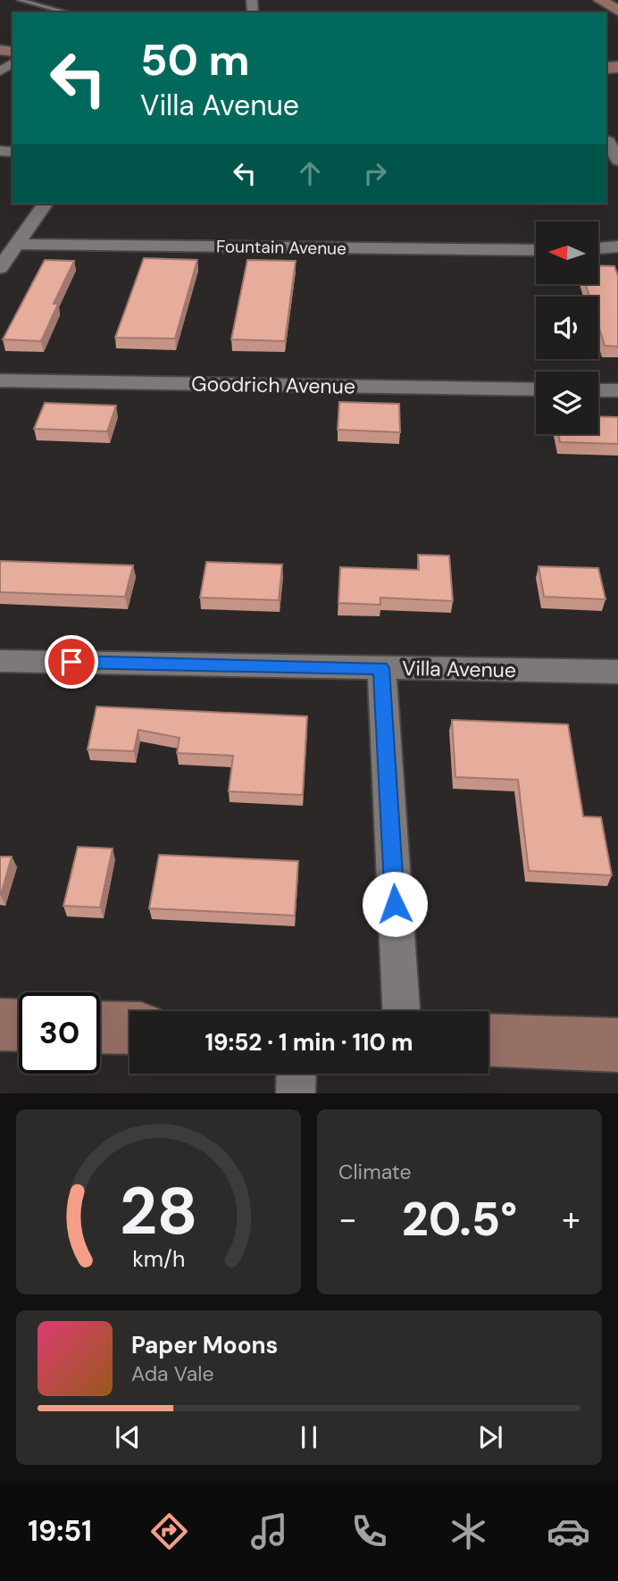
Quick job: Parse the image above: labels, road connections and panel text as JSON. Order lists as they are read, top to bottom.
{
  "streets": {
    "street": ["Fountain Avenue", "Goodrich Avenue", "Villa Avenue"]
  },
  "north": "left",
  "page": {
    "turn": ["50 m", "Villa Avenue"],
    "limit": "30",
    "trip": "19:52 · 1 min · 110 m",
    "tile": "Climate",
    "heat": ["−", "20.5°", "+"],
    "song": ["Paper Moons", "Ada Vale"],
    "tabs": "19:51",
    "gauge": ["28", "km/h"]
  }
}
